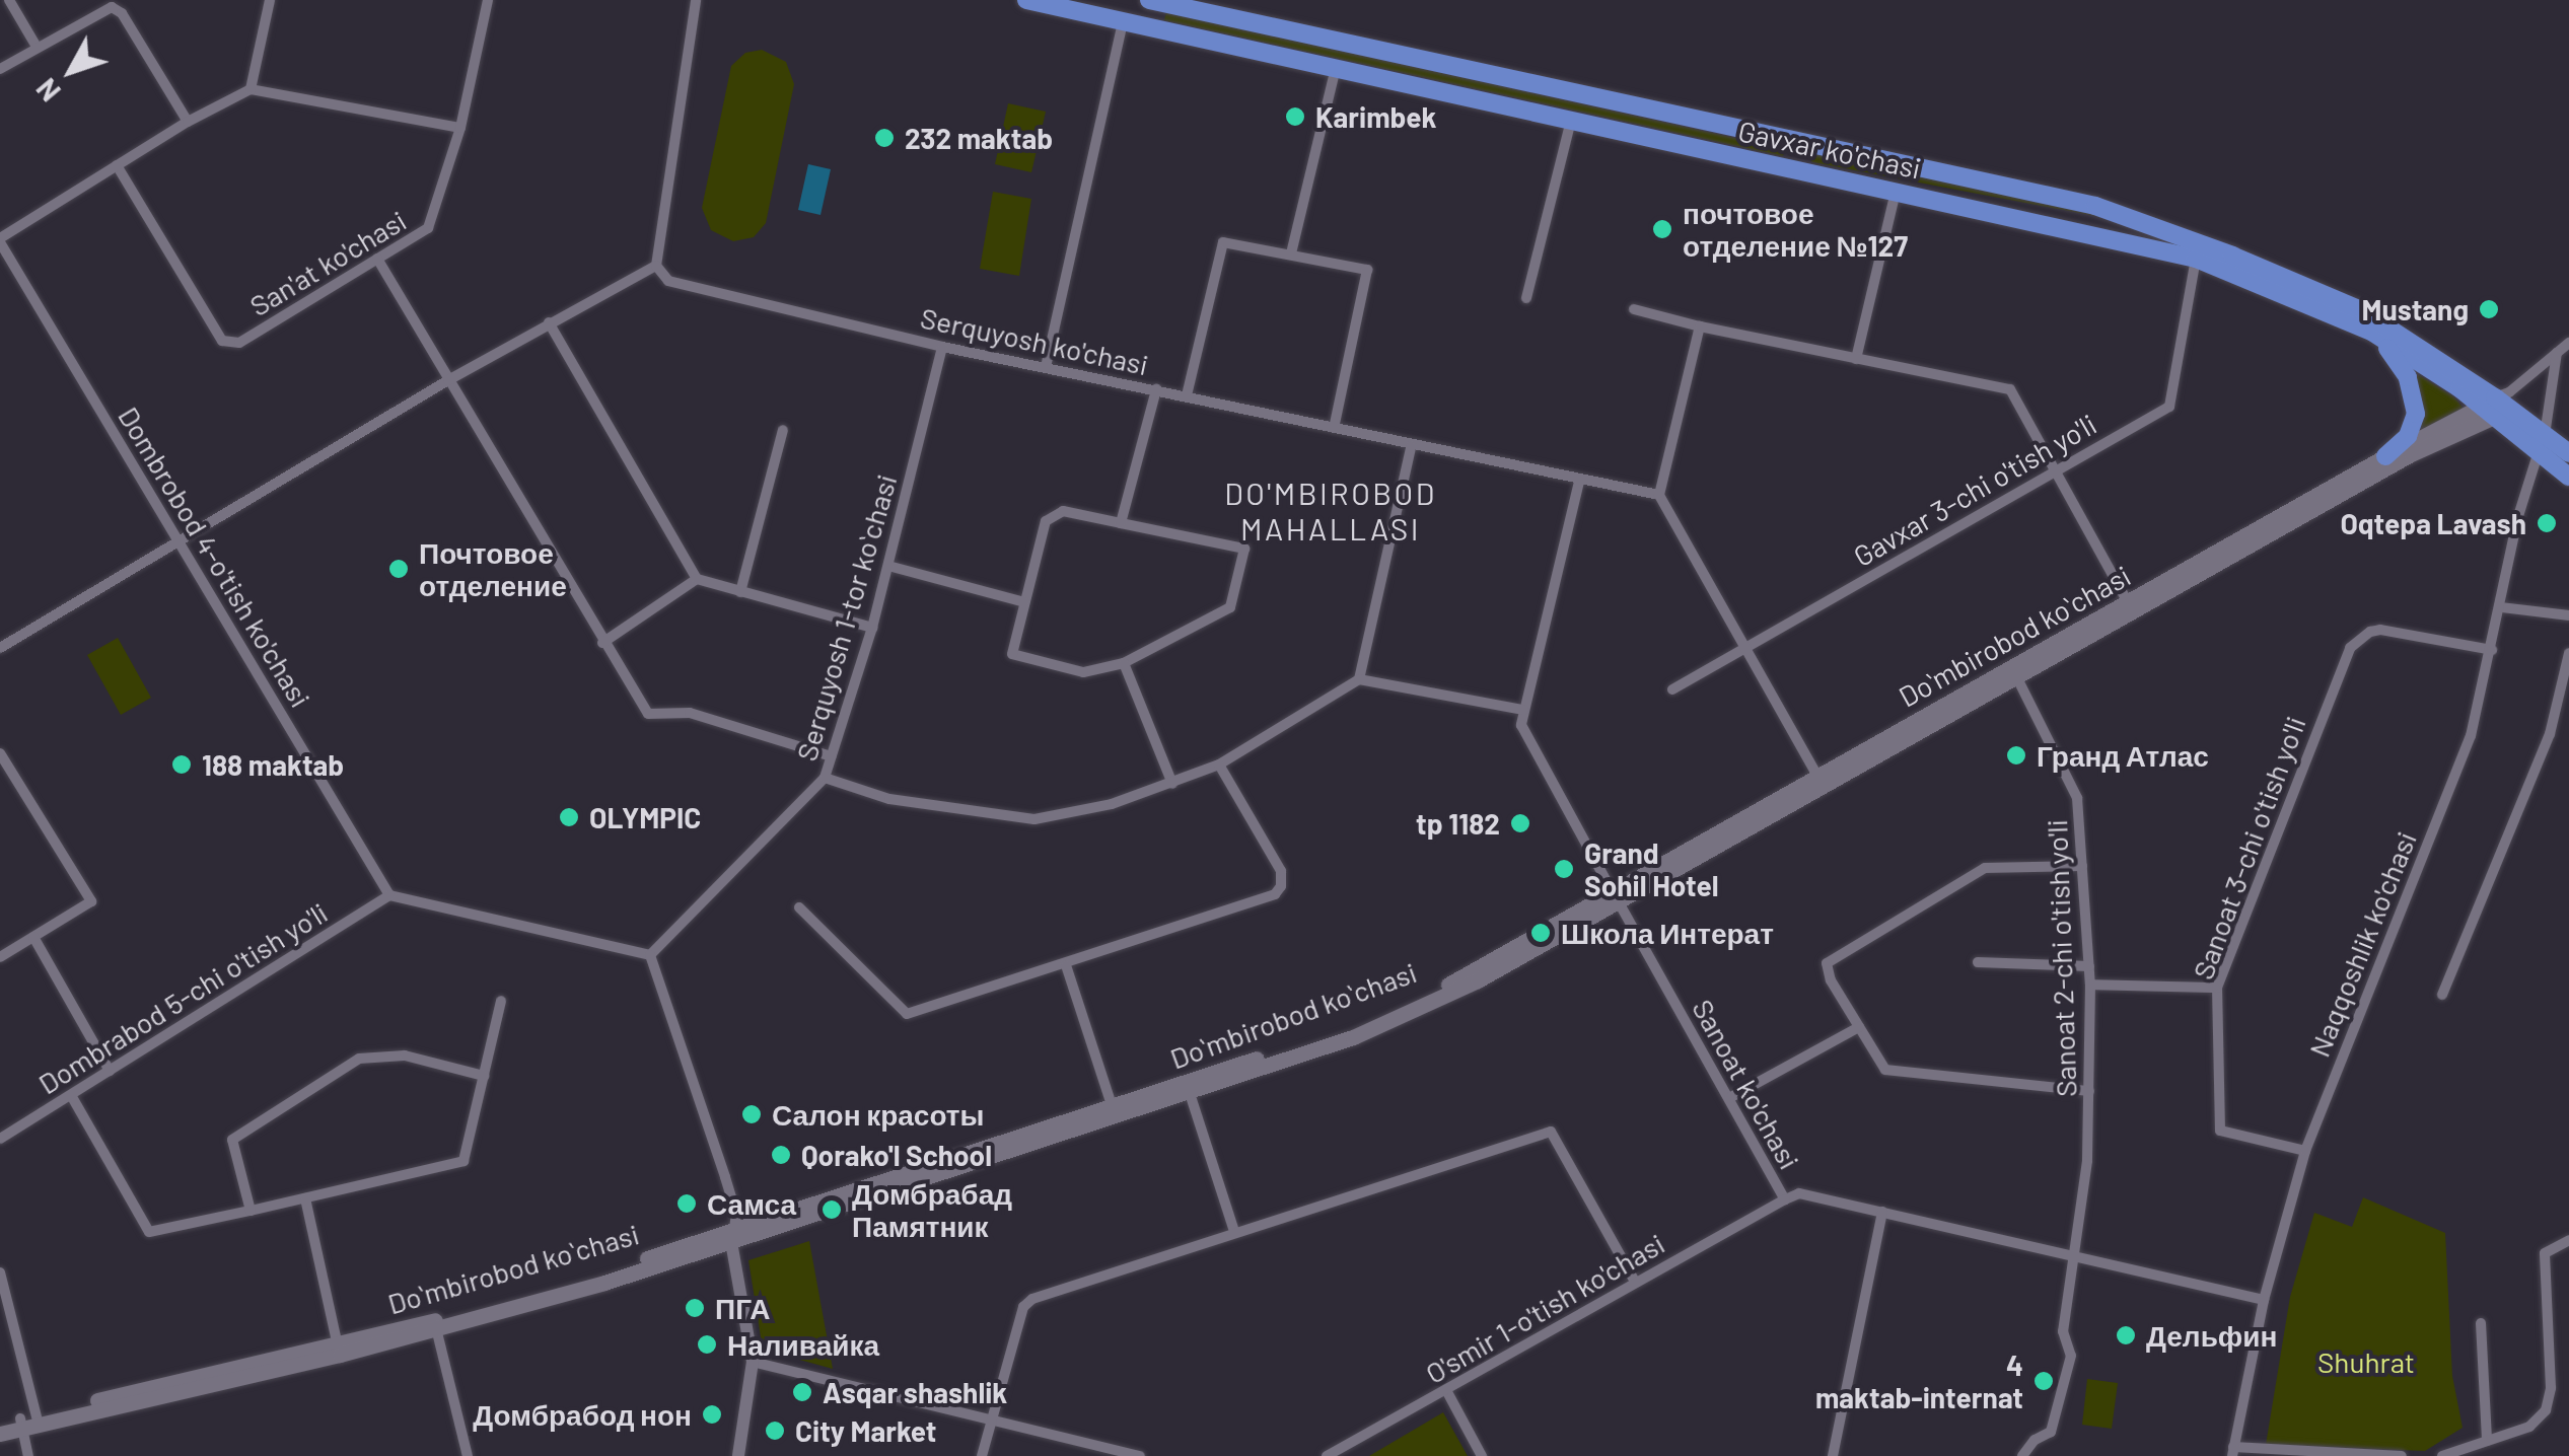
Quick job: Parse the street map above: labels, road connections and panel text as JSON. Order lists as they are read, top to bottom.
{
  "streets": {
    "main road": ["Gavxar ko'chasi", "Doʻmbirobod koʻchasi"],
    "street": [
      "San'at ko'chasi",
      "Serquyosh ko'chasi",
      "Gavxar 3-chi o'tish yo'li",
      "Dombrobod 4-o'tish ko'chasi",
      "Serquyosh 1-tor koʻchasi",
      "Sanoat 3-chi o'tish yo'li",
      "Naqqoshlik ko'chasi",
      "Sanoat 2-chi o'tish yo'li",
      "Dombrabod 5-chi o'tish yo'li",
      "Sanoat ko'chasi",
      "O'smir 1-o'tish ko'chasi"
    ]
  },
  "crossings": [
    ["Gavxar ko'chasi", "Gavxar 3-chi o'tish yo'li"],
    ["Gavxar ko'chasi", "Doʻmbirobod koʻchasi"],
    ["Gavxar ko'chasi", "Naqqoshlik ko'chasi"],
    ["Serquyosh ko'chasi", "Serquyosh 1-tor koʻchasi"],
    ["Dombrobod 4-o'tish ko'chasi", "Dombrabod 5-chi o'tish yo'li"],
    ["Doʻmbirobod koʻchasi", "Sanoat 2-chi o'tish yo'li"],
    ["Doʻmbirobod koʻchasi", "Sanoat ko'chasi"],
    ["Sanoat 3-chi o'tish yo'li", "Naqqoshlik ko'chasi"],
    ["Naqqoshlik ko'chasi", "Sanoat ko'chasi"],
    ["Sanoat 2-chi o'tish yo'li", "Sanoat ko'chasi"],
    ["Sanoat ko'chasi", "O'smir 1-o'tish ko'chasi"]
  ],
  "districts": ["DO'MBIROBOD MAHALLASI"],
  "parks": ["Shuhrat"],
  "places": [
    "Karimbek",
    "232 maktab",
    "почтовое отделение №127",
    "Mustang",
    "Oqtepa Lavash",
    "Почтовое отделение",
    "Гранд Атлас",
    "188 maktab",
    "OLYMPIC",
    "tp 1182",
    "Grand Sohil Hotel",
    "Школа Интерат",
    "Салон красоты",
    "Qorako'l School",
    "Самса",
    "Домбрабад Памятник",
    "ПГА",
    "Дельфин",
    "Наливайка",
    "4 maktab-internat",
    "Asqar shashlik",
    "Домбрабод нон",
    "City Market"
  ],
  "north": "bottom left"
}
